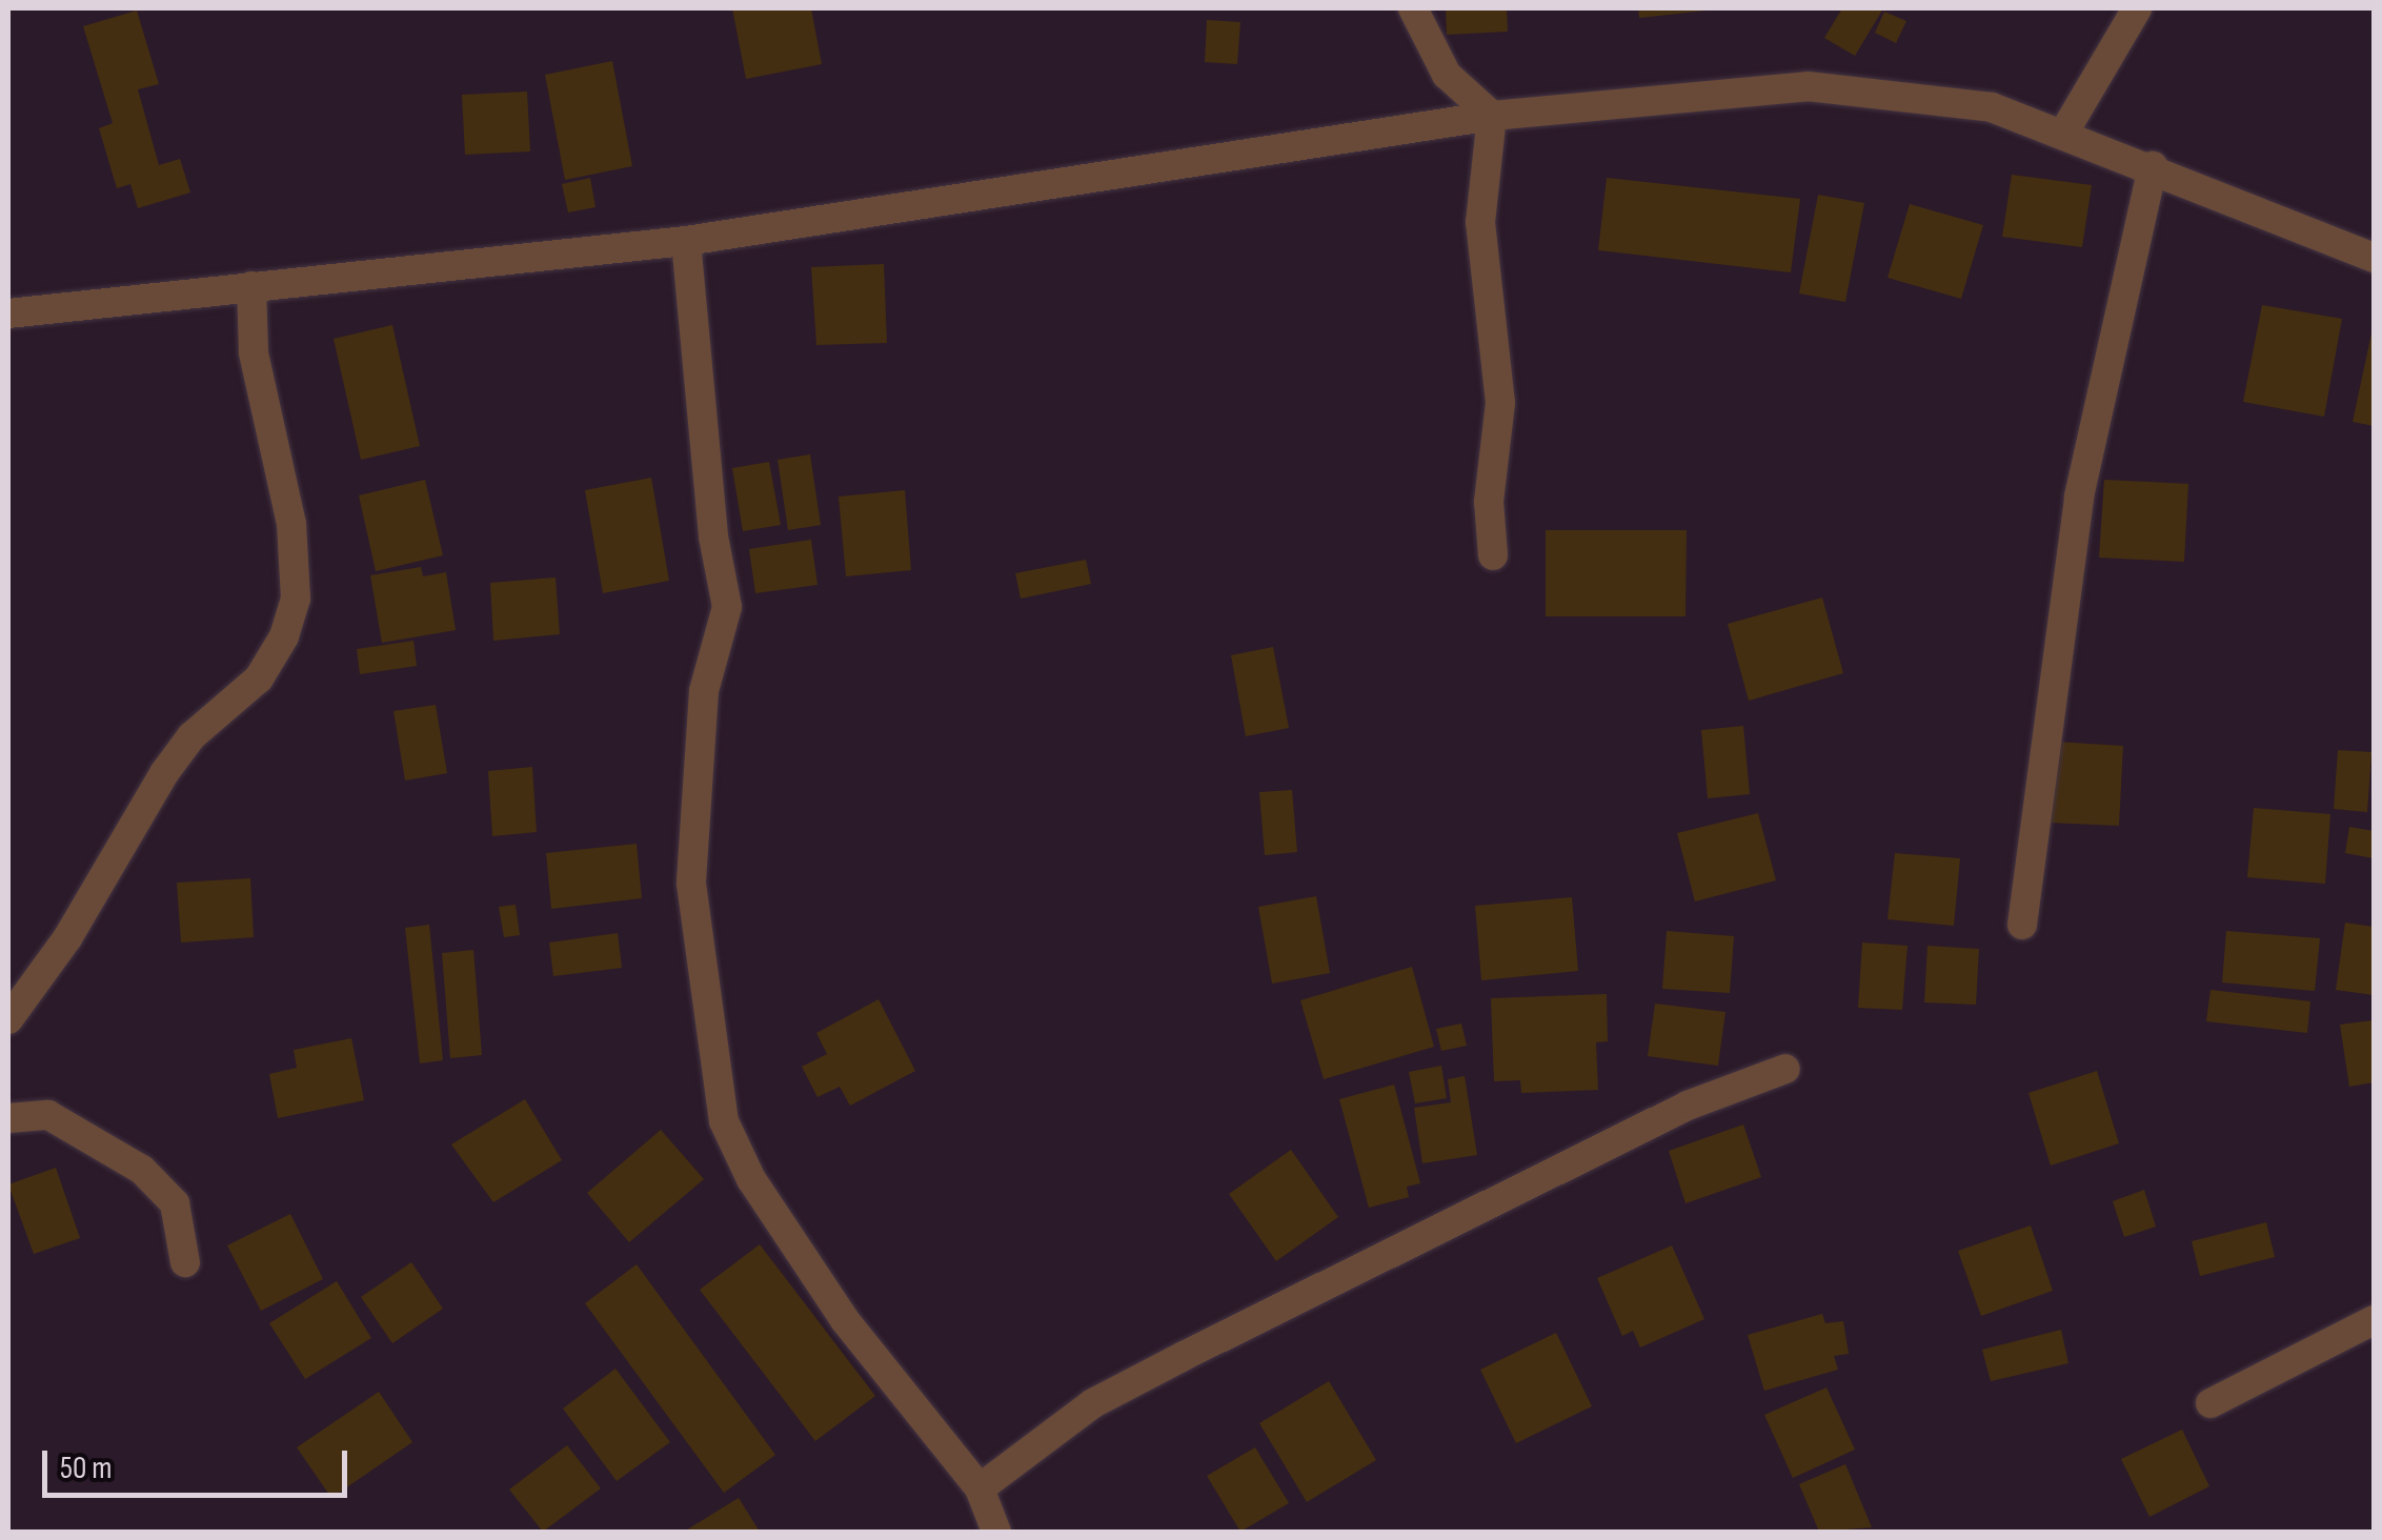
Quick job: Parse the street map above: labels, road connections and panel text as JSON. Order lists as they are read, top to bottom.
{
  "scale_bar": "50 m"
}
